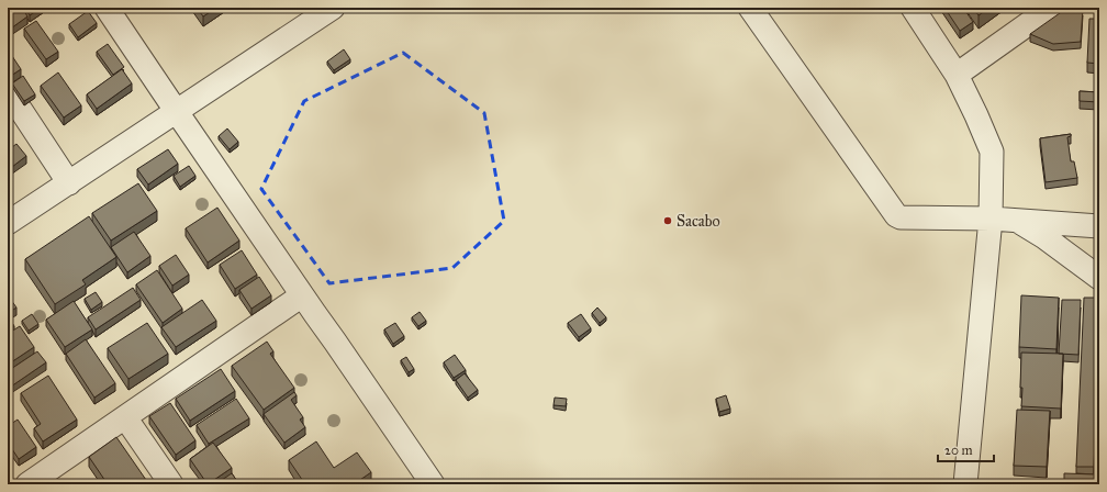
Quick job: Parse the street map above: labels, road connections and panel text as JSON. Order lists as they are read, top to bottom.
{
  "places": ["Sacabo"],
  "scale_bar": "20 m"
}
